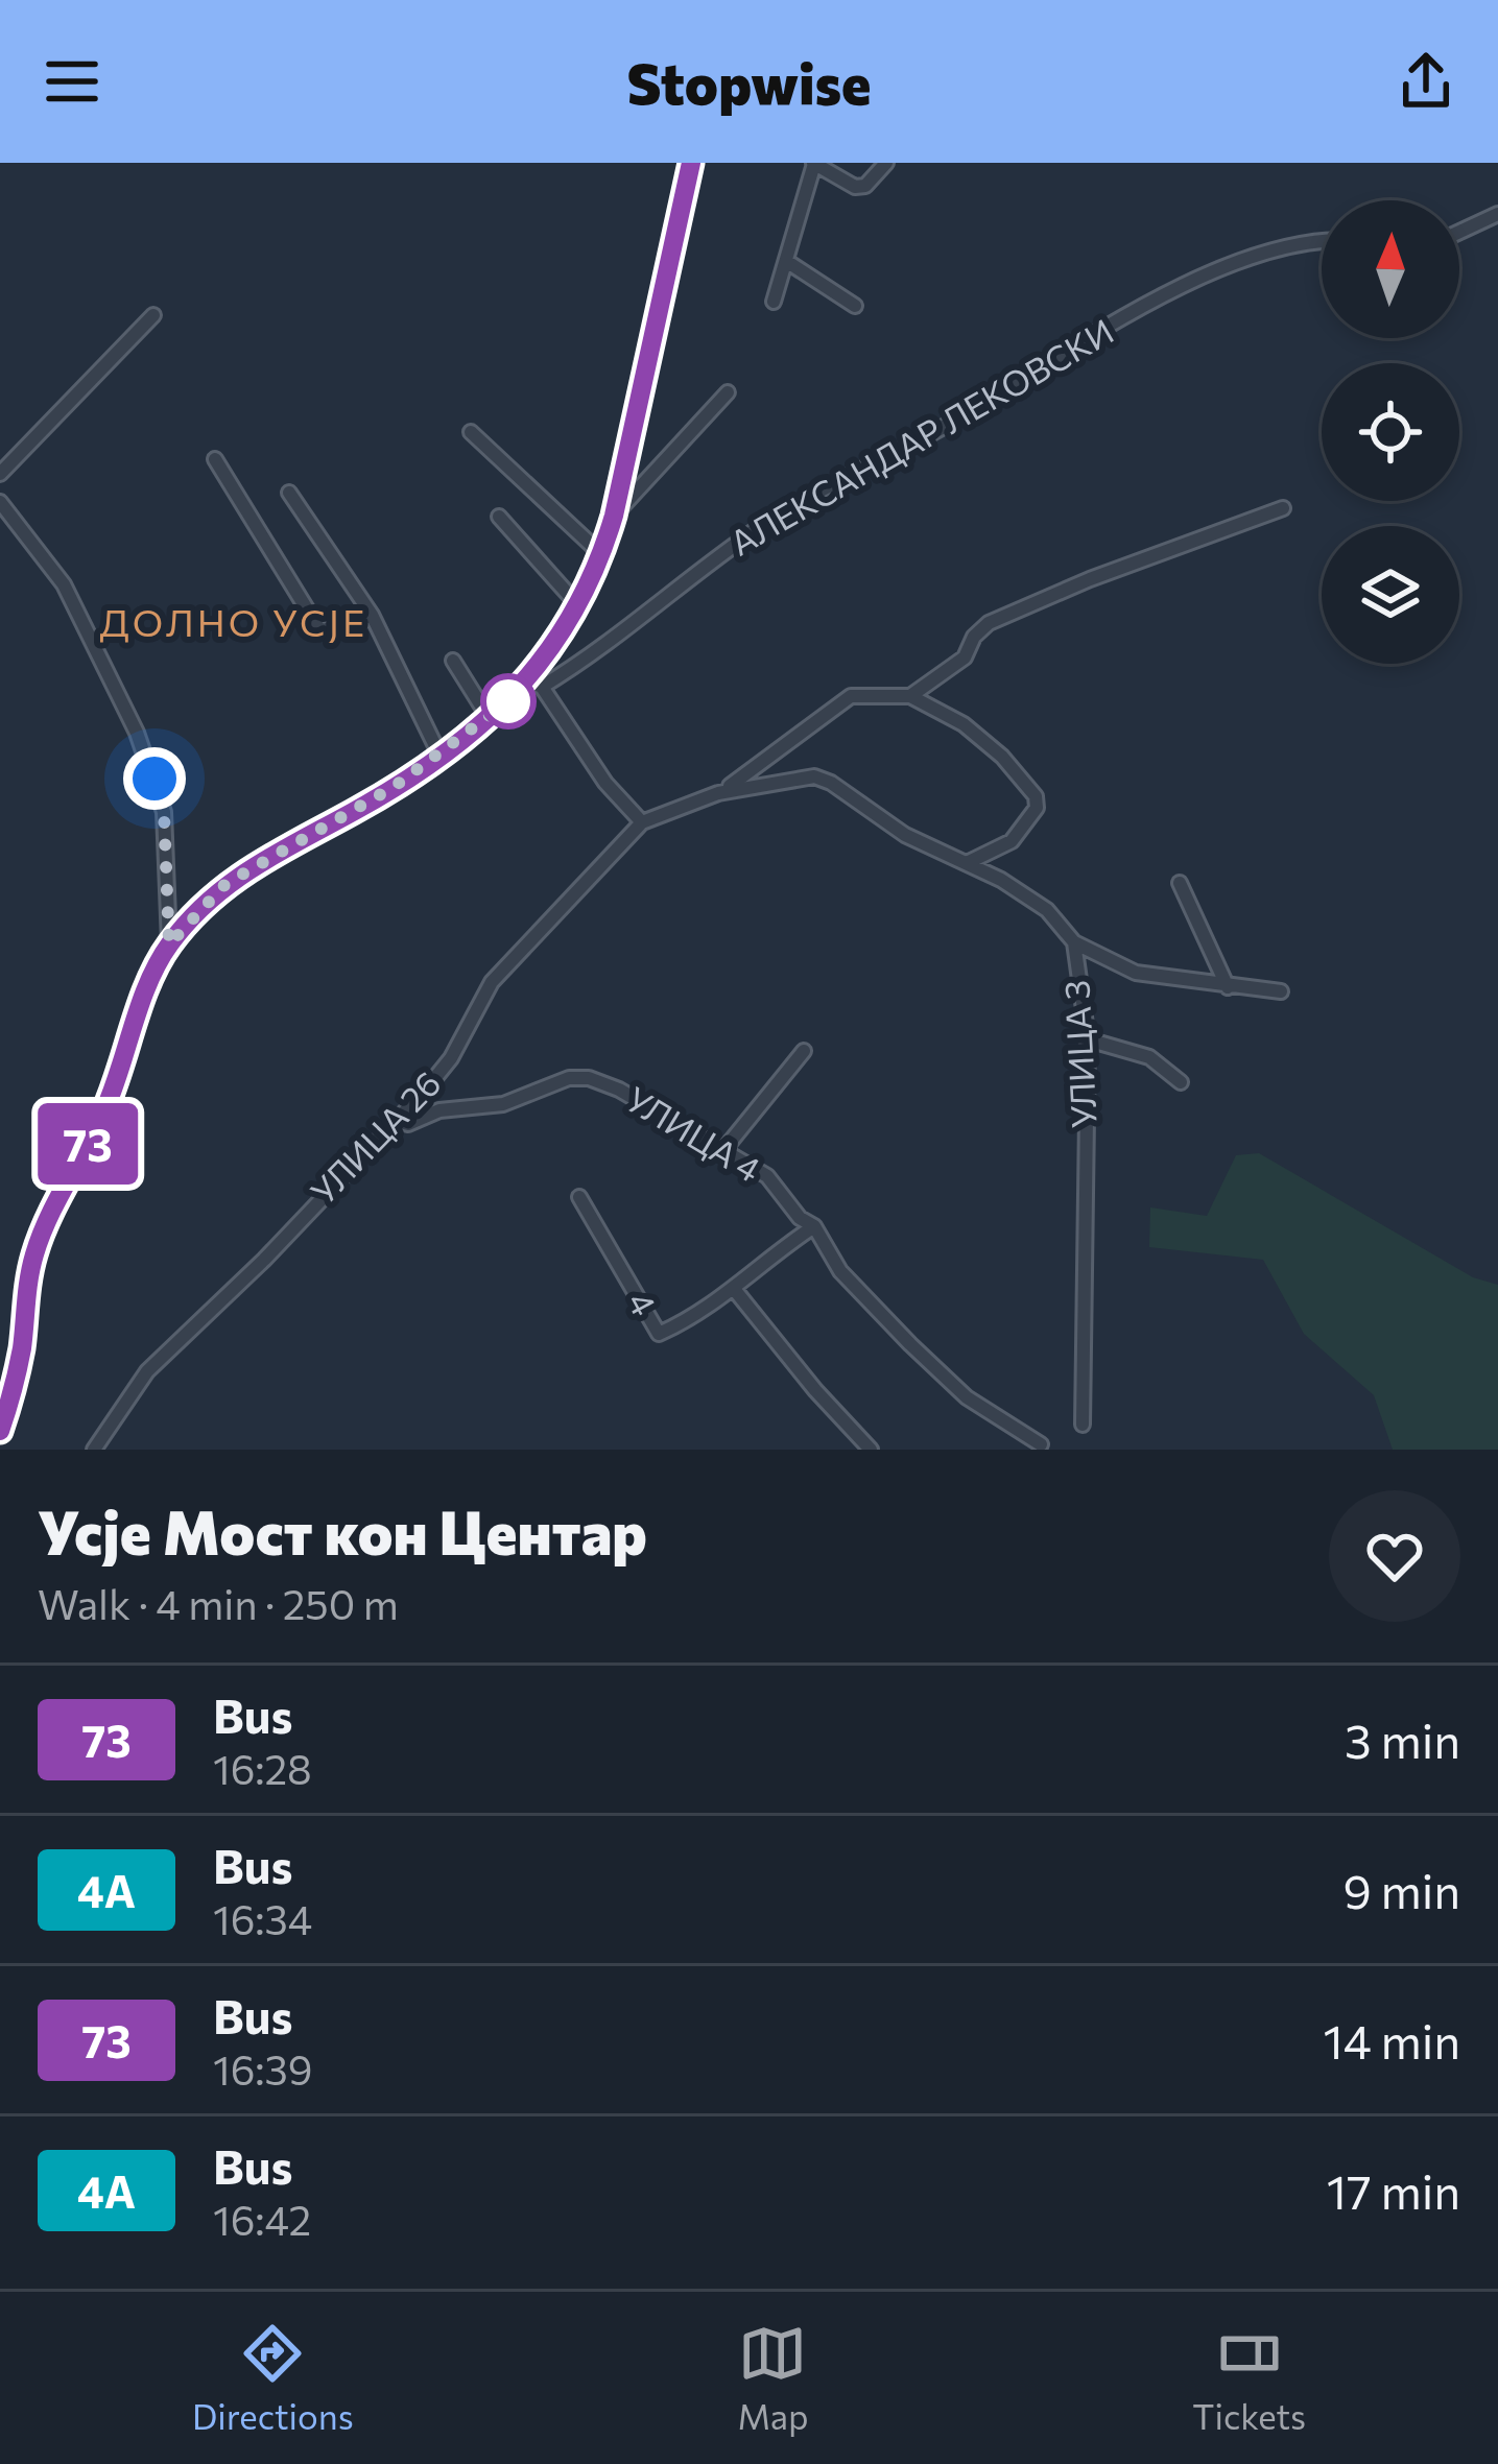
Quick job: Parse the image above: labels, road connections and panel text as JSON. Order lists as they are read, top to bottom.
{
  "streets": {
    "street": [
      "АЛЕКСАНДАР ЛЕКОВСКИ",
      "УЛИЦА 3",
      "УЛИЦА 4",
      "УЛИЦА 26",
      "4"
    ]
  },
  "crossings": [
    ["УЛИЦА 3", "УЛИЦА 26"],
    ["УЛИЦА 4", "УЛИЦА 26"],
    ["УЛИЦА 4", "4"]
  ],
  "districts": ["ДОЛНО УСЈЕ"],
  "lines": ["bus line 73"],
  "north": "top",
  "page": {
    "header": "Stopwise",
    "on_map": "73",
    "heading": ["Усје Мост кон Центар", "Walk · 4 min · 250 m"],
    "list": [
      {
        "mark": "73",
        "name": "Bus",
        "note": "16:28",
        "value": "3 min"
      },
      {
        "mark": "4A",
        "name": "Bus",
        "note": "16:34",
        "value": "9 min"
      },
      {
        "mark": "73",
        "name": "Bus",
        "note": "16:39",
        "value": "14 min"
      },
      {
        "mark": "4A",
        "name": "Bus",
        "note": "16:42",
        "value": "17 min"
      }
    ],
    "tabs": ["Directions", "Map", "Tickets"]
  }
}
